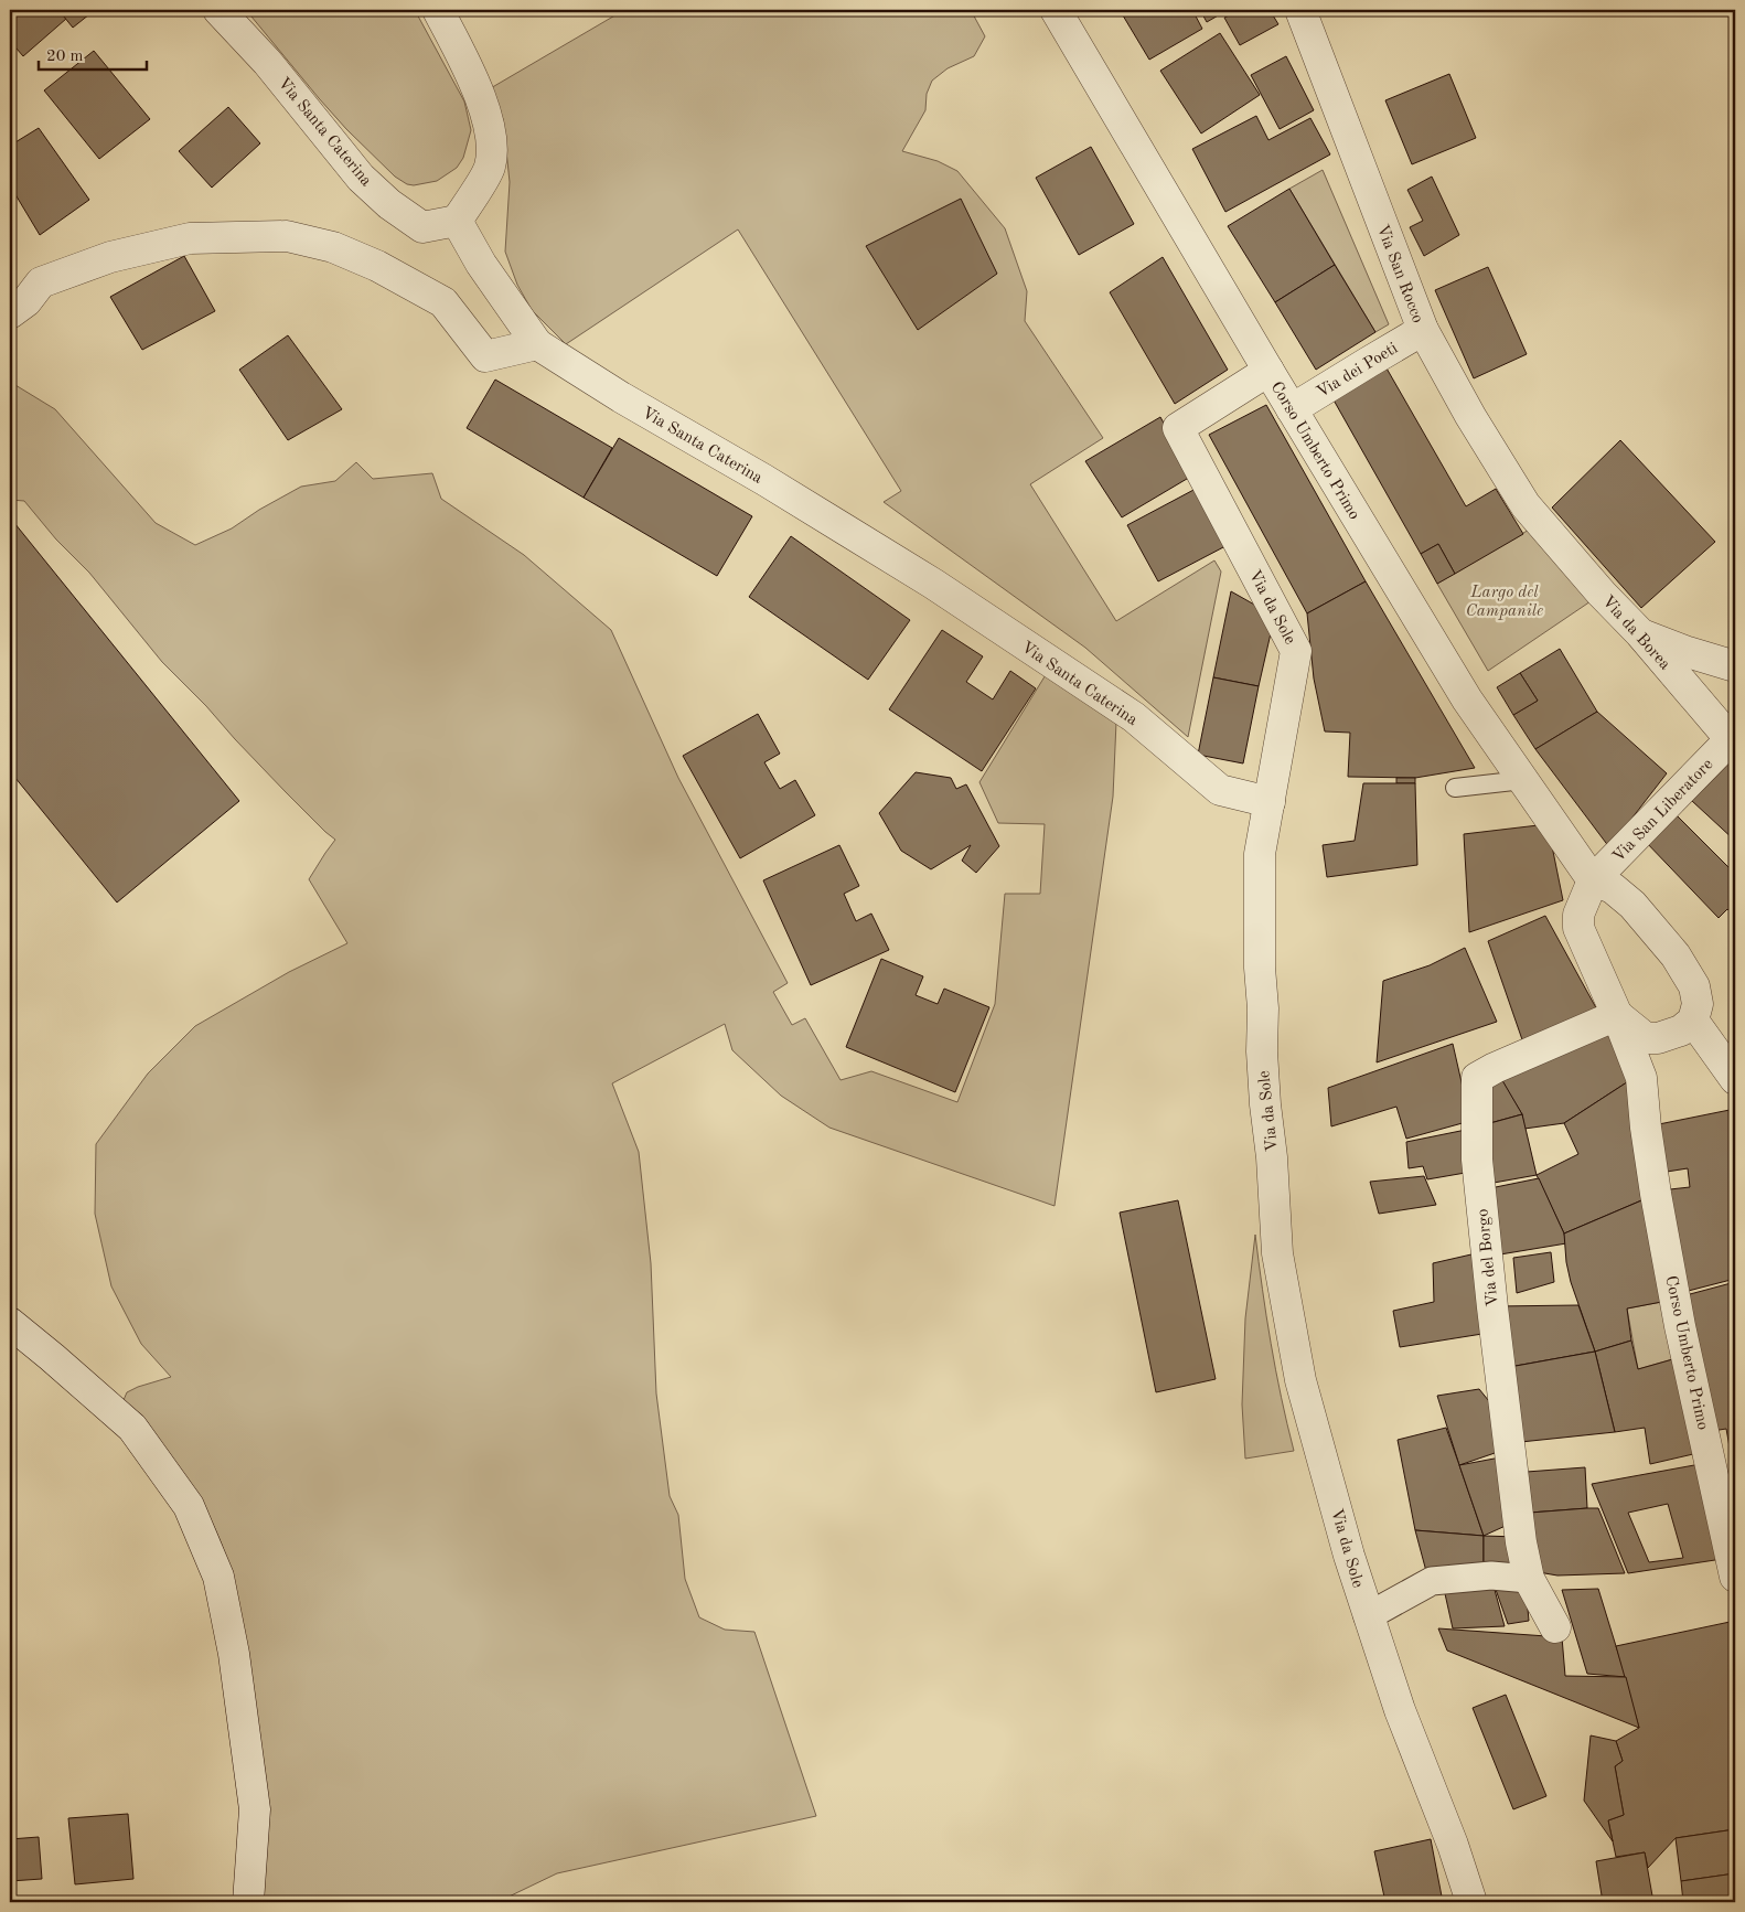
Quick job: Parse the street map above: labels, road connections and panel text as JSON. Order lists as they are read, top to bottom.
{
  "streets": {
    "street": [
      "Via Santa Caterina",
      "Via San Rocco",
      "Via dei Poeti",
      "Corso Umberto Primo",
      "Via da Sole",
      "Via da Borea",
      "Via San Liberatore",
      "Via del Borgo"
    ]
  },
  "crossings": [
    ["Via Santa Caterina", "Via da Sole"],
    ["Via San Rocco", "Via dei Poeti"],
    ["Via San Rocco", "Via da Borea"],
    ["Via dei Poeti", "Corso Umberto Primo"],
    ["Corso Umberto Primo", "Via da Sole"],
    ["Corso Umberto Primo", "Via San Liberatore"],
    ["Corso Umberto Primo", "Via del Borgo"],
    ["Via da Borea", "Via San Liberatore"]
  ],
  "parks": ["Largo del Campanile"],
  "scale_bar": "20 m"
}
